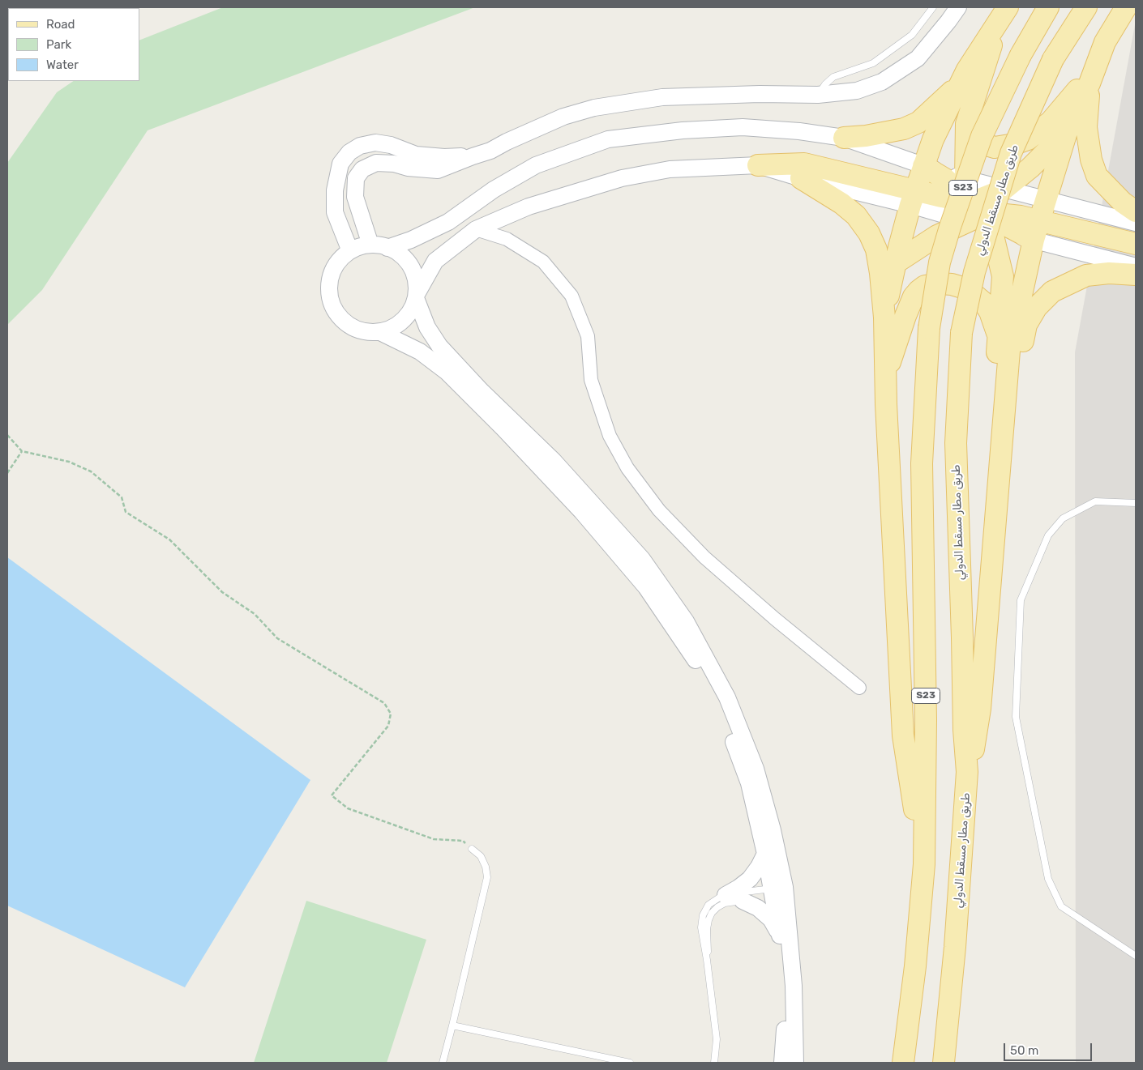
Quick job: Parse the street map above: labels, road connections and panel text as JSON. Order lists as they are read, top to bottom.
{
  "streets": {
    "main road": ["S23", "طريق مطار مسقط الدولي"]
  },
  "legend": ["Road", "Park", "Water"],
  "scale_bar": "50 m"
}
